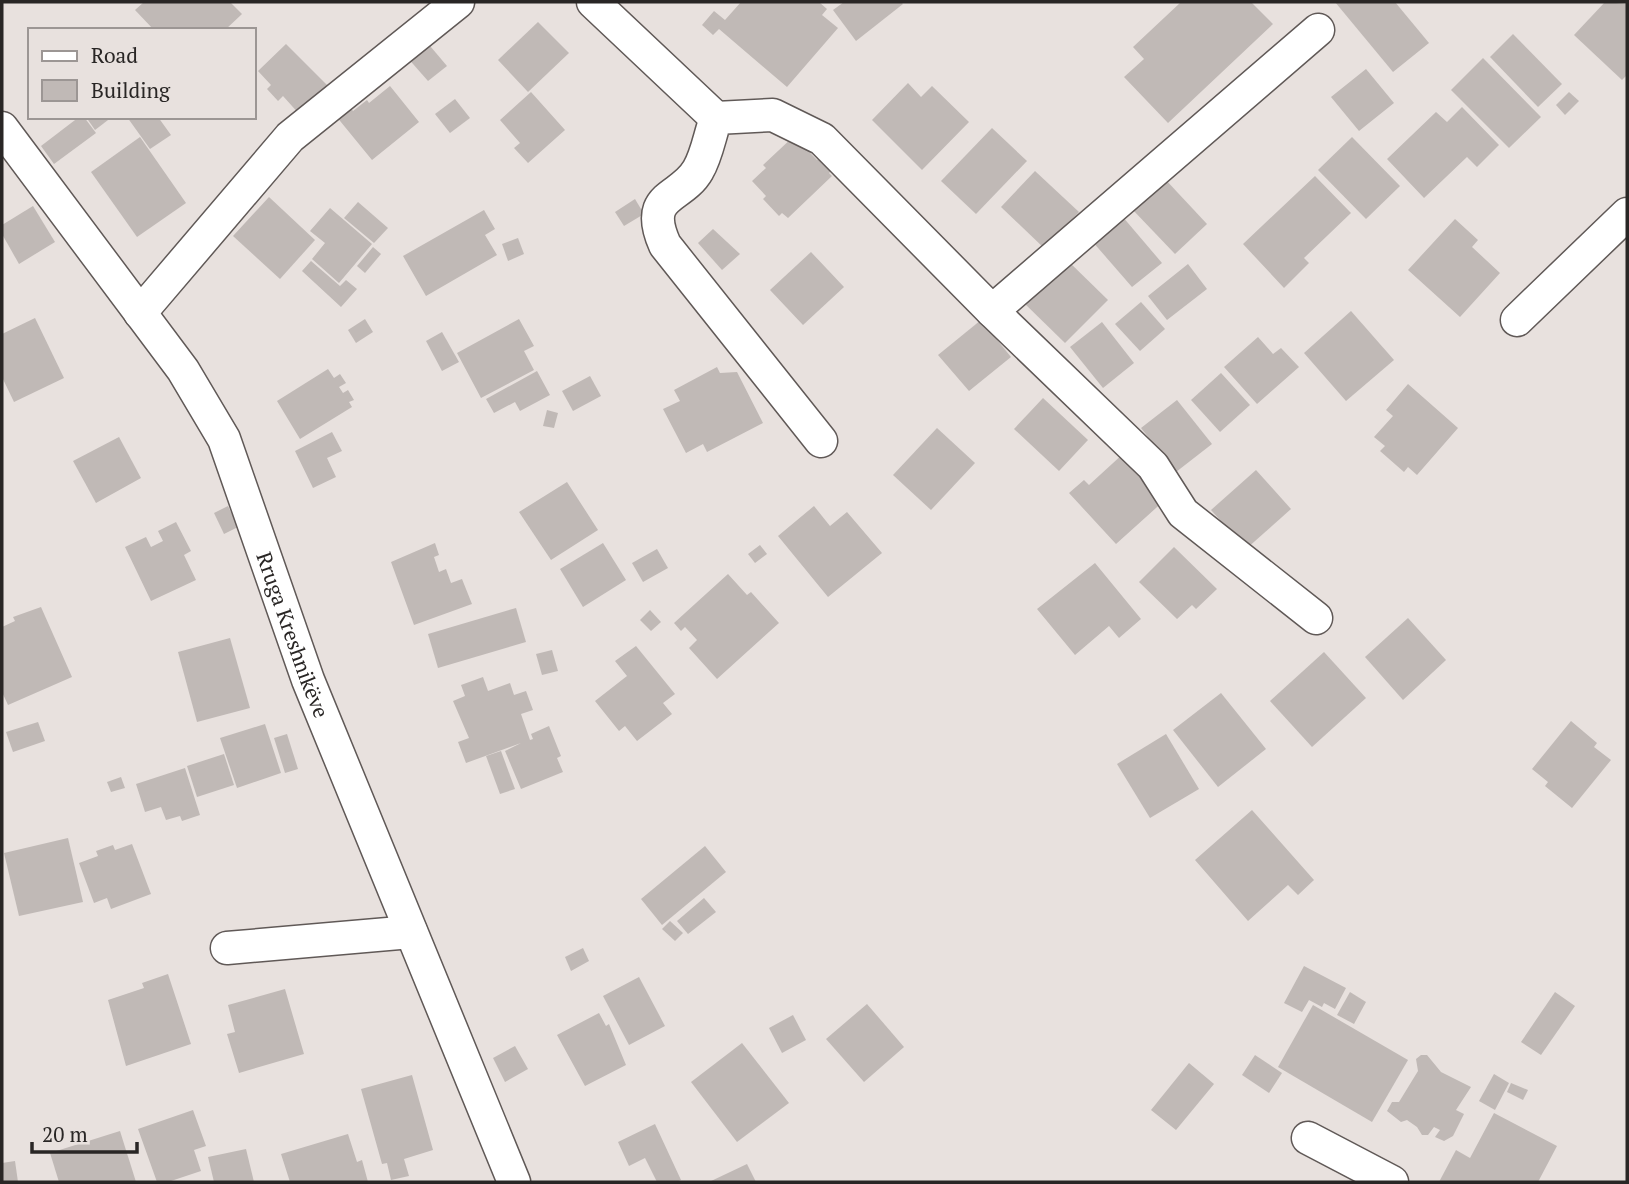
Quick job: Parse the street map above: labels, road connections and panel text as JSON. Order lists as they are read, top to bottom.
{
  "streets": {
    "street": ["Rruga Kreshnikëve"]
  },
  "legend": ["Road", "Building"],
  "scale_bar": "20 m"
}
